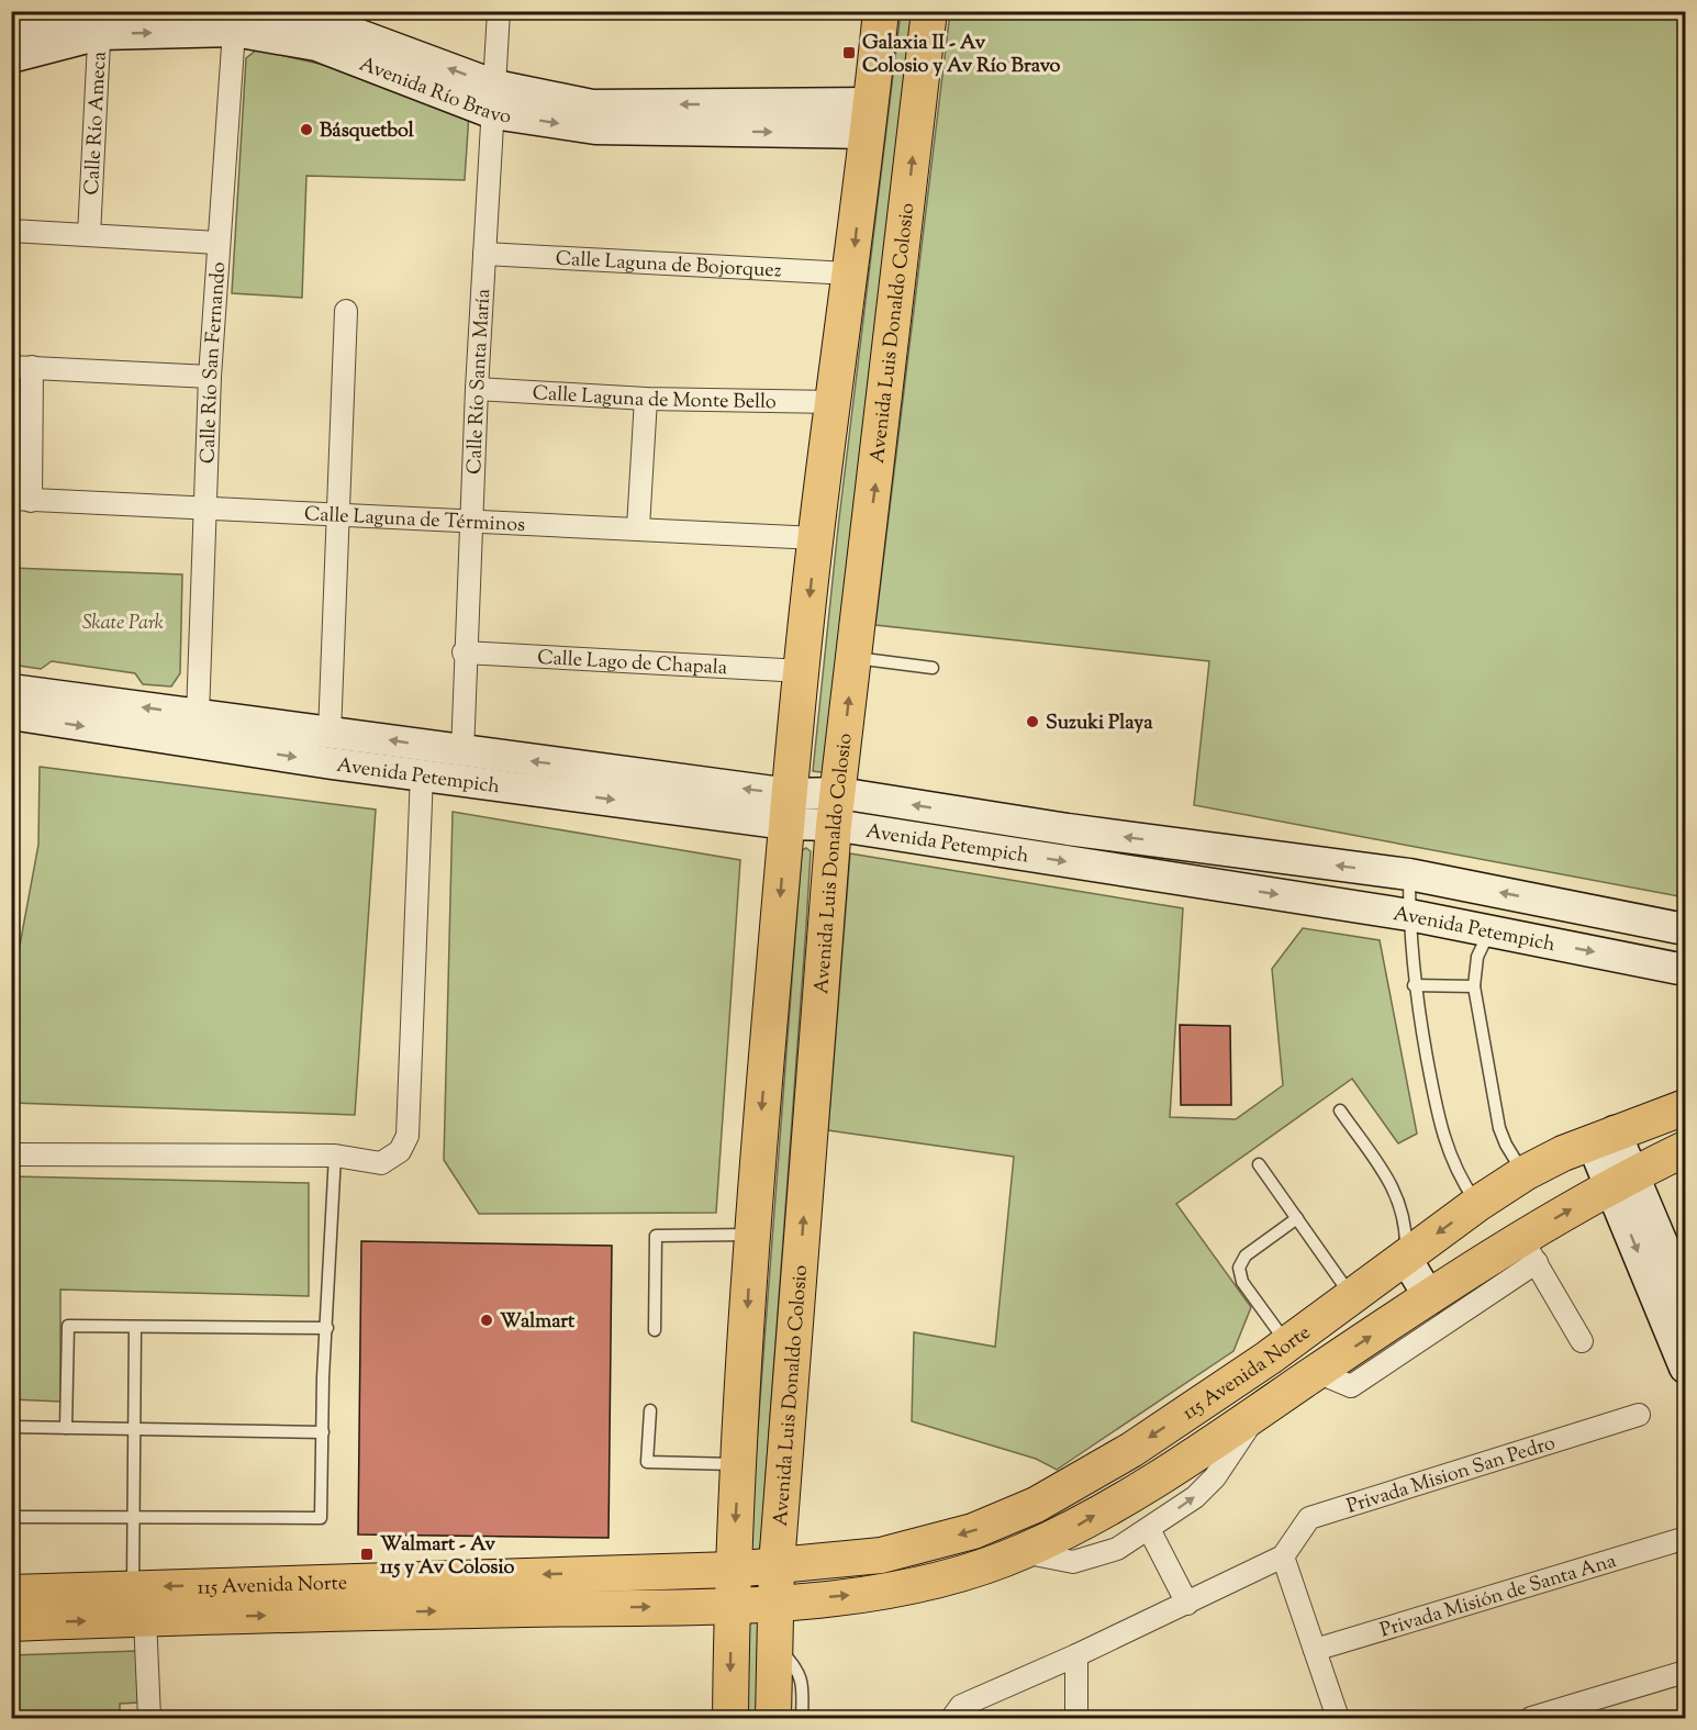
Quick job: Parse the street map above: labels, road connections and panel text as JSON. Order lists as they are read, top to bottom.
{
  "streets": {
    "main road": [
      "Avenida Río Bravo",
      "Avenida Luis Donaldo Colosio",
      "Avenida Petempich",
      "115 Avenida Norte"
    ],
    "street": [
      "Calle Río Ameca",
      "Calle Laguna de Bojorquez",
      "Calle Río San Fernando",
      "Calle Río Santa María",
      "Calle Laguna de Monte Bello",
      "Calle Laguna de Términos",
      "Calle Lago de Chapala",
      "Privada Mision San Pedro",
      "Privada Misión de Santa Ana"
    ]
  },
  "crossings": [
    ["Avenida Río Bravo", "Calle Río Ameca"],
    ["Avenida Río Bravo", "Calle Río San Fernando"],
    ["Avenida Río Bravo", "Calle Río Santa María"],
    ["Calle Laguna de Bojorquez", "Calle Río Santa María"],
    ["Avenida Luis Donaldo Colosio", "Avenida Petempich"],
    ["Avenida Luis Donaldo Colosio", "115 Avenida Norte"],
    ["Calle Río San Fernando", "Calle Laguna de Términos"],
    ["Calle Río San Fernando", "Avenida Petempich"],
    ["Calle Río Santa María", "Calle Laguna de Monte Bello"],
    ["Calle Río Santa María", "Calle Laguna de Términos"],
    ["Calle Río Santa María", "Calle Lago de Chapala"],
    ["Calle Río Santa María", "Avenida Petempich"]
  ],
  "parks": ["Skate Park"],
  "places": {
    "transit": ["Galaxia II - Av Colosio y Av Río Bravo", "Walmart - Av 115 y Av Colosio"],
    "other": ["Básquetbol", "Suzuki Playa", "Walmart"]
  }
}
